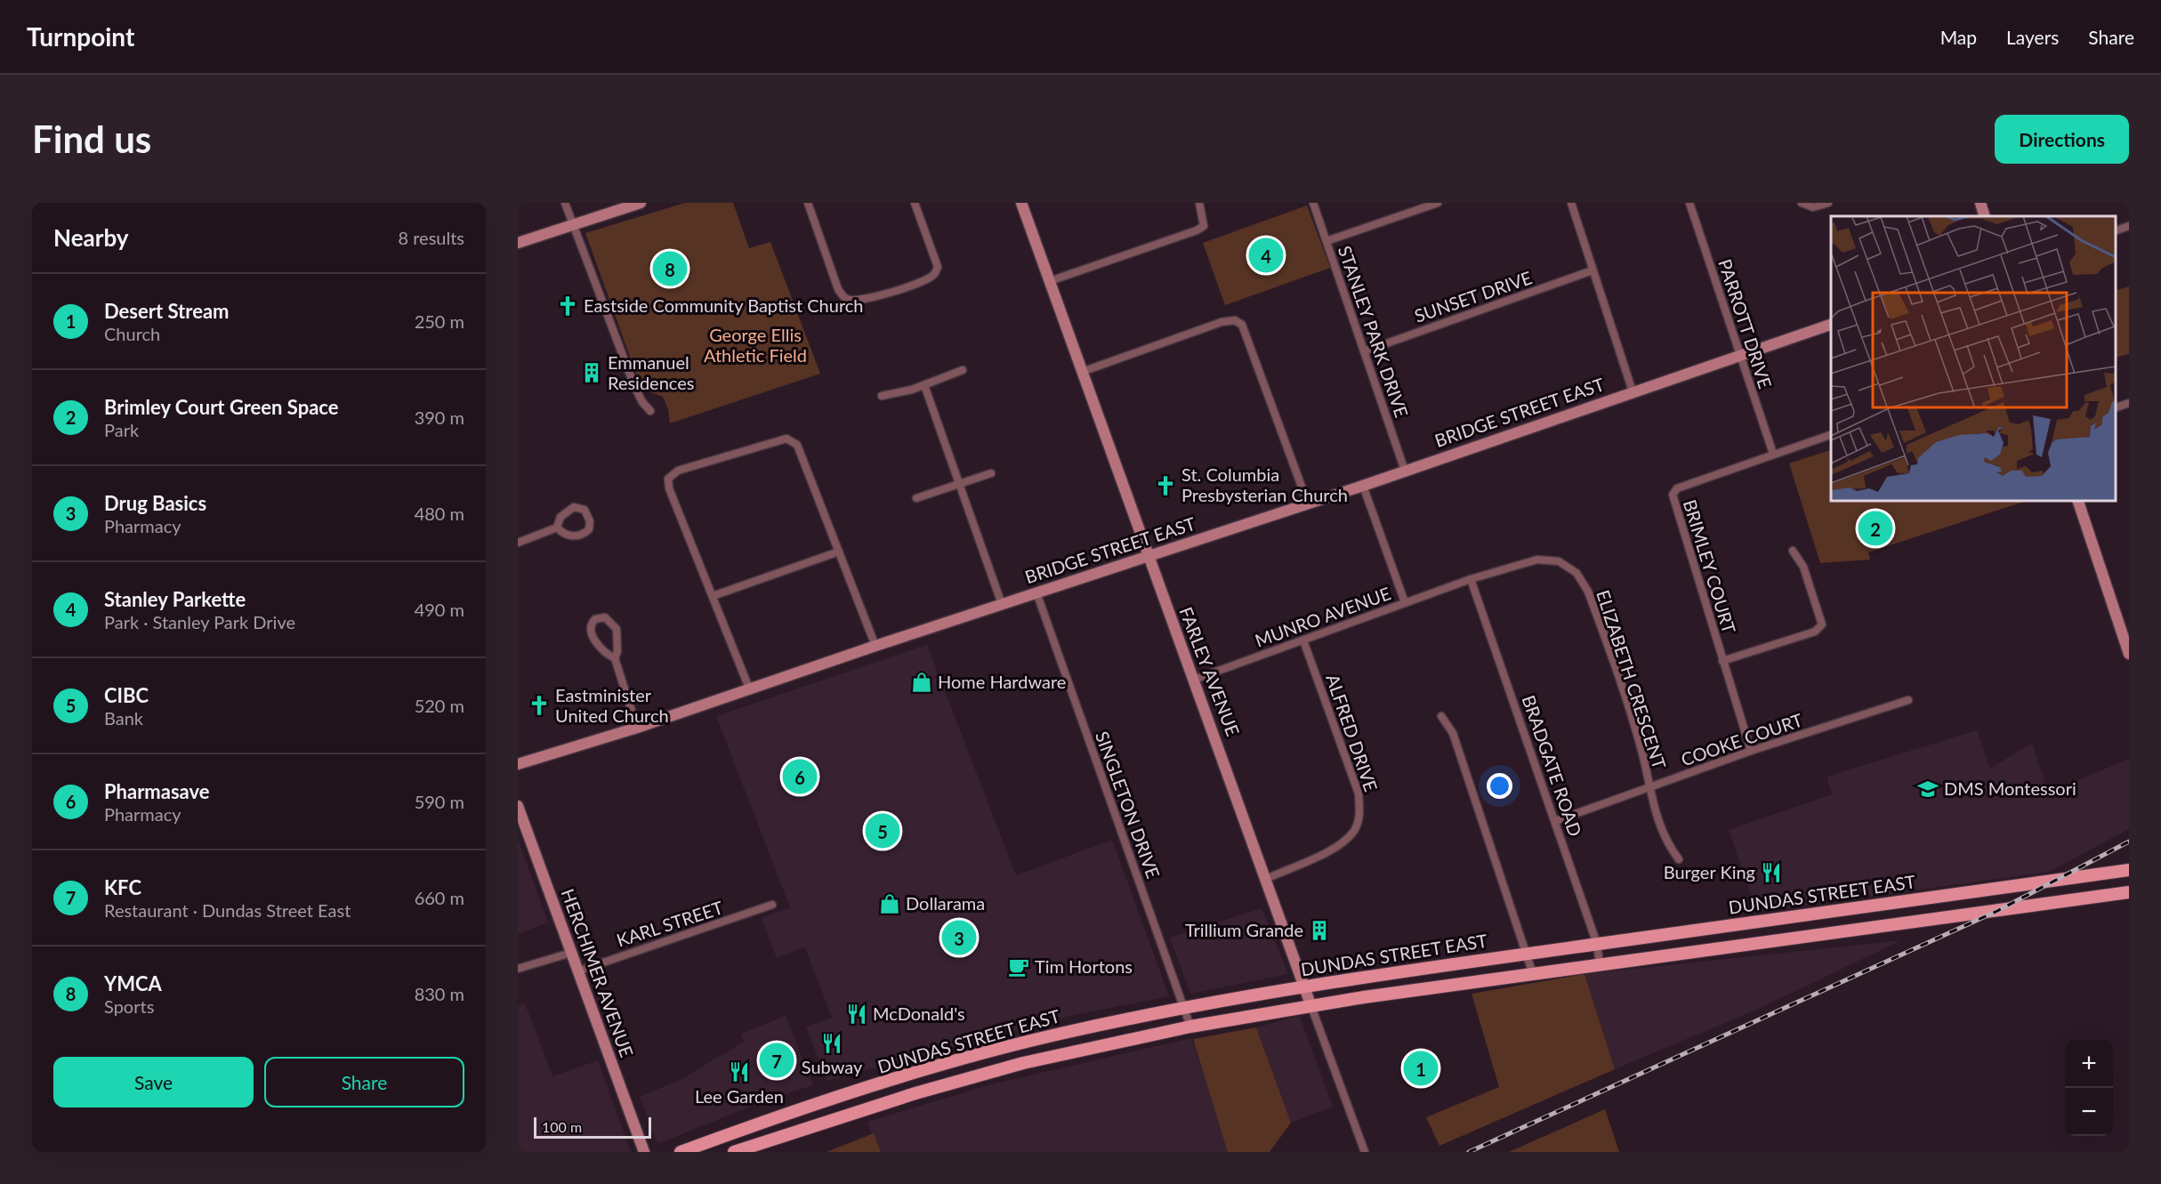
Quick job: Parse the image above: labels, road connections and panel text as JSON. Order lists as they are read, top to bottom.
{
  "streets": {
    "main road": ["DUNDAS STREET EAST"],
    "street": [
      "SUNSET DRIVE",
      "PARROTT DRIVE",
      "STANLEY PARK DRIVE",
      "BRIDGE STREET EAST",
      "BRIMLEY COURT",
      "MUNRO AVENUE",
      "FARLEY AVENUE",
      "ELIZABETH CRESCENT",
      "ALFRED DRIVE",
      "COOKE COURT",
      "BRADGATE ROAD",
      "SINGLETON DRIVE",
      "KARL STREET",
      "HERCHIMER AVENUE"
    ]
  },
  "crossings": [
    ["SUNSET DRIVE", "STANLEY PARK DRIVE"],
    ["PARROTT DRIVE", "BRIDGE STREET EAST"],
    ["PARROTT DRIVE", "BRIMLEY COURT"],
    ["STANLEY PARK DRIVE", "BRIDGE STREET EAST"],
    ["BRIDGE STREET EAST", "MUNRO AVENUE"],
    ["BRIDGE STREET EAST", "FARLEY AVENUE"],
    ["BRIDGE STREET EAST", "SINGLETON DRIVE"],
    ["BRIMLEY COURT", "COOKE COURT"],
    ["MUNRO AVENUE", "FARLEY AVENUE"],
    ["MUNRO AVENUE", "ELIZABETH CRESCENT"],
    ["MUNRO AVENUE", "ALFRED DRIVE"],
    ["FARLEY AVENUE", "ALFRED DRIVE"],
    ["FARLEY AVENUE", "DUNDAS STREET EAST"],
    ["ELIZABETH CRESCENT", "COOKE COURT"],
    ["ELIZABETH CRESCENT", "BRADGATE ROAD"],
    ["COOKE COURT", "BRADGATE ROAD"],
    ["BRADGATE ROAD", "DUNDAS STREET EAST"],
    ["SINGLETON DRIVE", "DUNDAS STREET EAST"],
    ["KARL STREET", "HERCHIMER AVENUE"]
  ],
  "parks": ["George Ellis Athletic Field"],
  "places": {
    "church": ["Eastside Community Baptist Church", "St. Columbia Presbysterian Church", "Eastminister United Church"],
    "building": ["Emmanuel Residences", "Trillium Grande"],
    "shop": ["Home Hardware", "Dollarama"],
    "school or university": ["DMS Montessori"],
    "restaurant": [
      "Burger King",
      "McDonald's",
      "Subway",
      "Lee Garden"
    ],
    "cafe": ["Tim Hortons"]
  },
  "scale_bar": "100 m",
  "page": {
    "header": "Turnpoint",
    "nav": ["Map", "Layers", "Share"],
    "buttons": [
      "Directions",
      ["Save", "Share"]
    ],
    "title": "Find us",
    "heading": ["Nearby", "8 results"],
    "pins": [
      "4",
      "8",
      "2",
      "6",
      "5",
      "3",
      "7",
      "1"
    ],
    "list": [
      {
        "mark": "1",
        "name": "Desert Stream",
        "note": "Church",
        "value": "250 m"
      },
      {
        "mark": "2",
        "name": "Brimley Court Green Space",
        "note": "Park",
        "value": "390 m"
      },
      {
        "mark": "3",
        "name": "Drug Basics",
        "note": "Pharmacy",
        "value": "480 m"
      },
      {
        "mark": "4",
        "name": "Stanley Parkette",
        "note": "Park · Stanley Park Drive",
        "value": "490 m"
      },
      {
        "mark": "5",
        "name": "CIBC",
        "note": "Bank",
        "value": "520 m"
      },
      {
        "mark": "6",
        "name": "Pharmasave",
        "note": "Pharmacy",
        "value": "590 m"
      },
      {
        "mark": "7",
        "name": "KFC",
        "note": "Restaurant · Dundas Street East",
        "value": "660 m"
      },
      {
        "mark": "8",
        "name": "YMCA",
        "note": "Sports",
        "value": "830 m"
      }
    ],
    "map_buttons": ["+", "−"],
    "scale": "100 m"
  }
}
